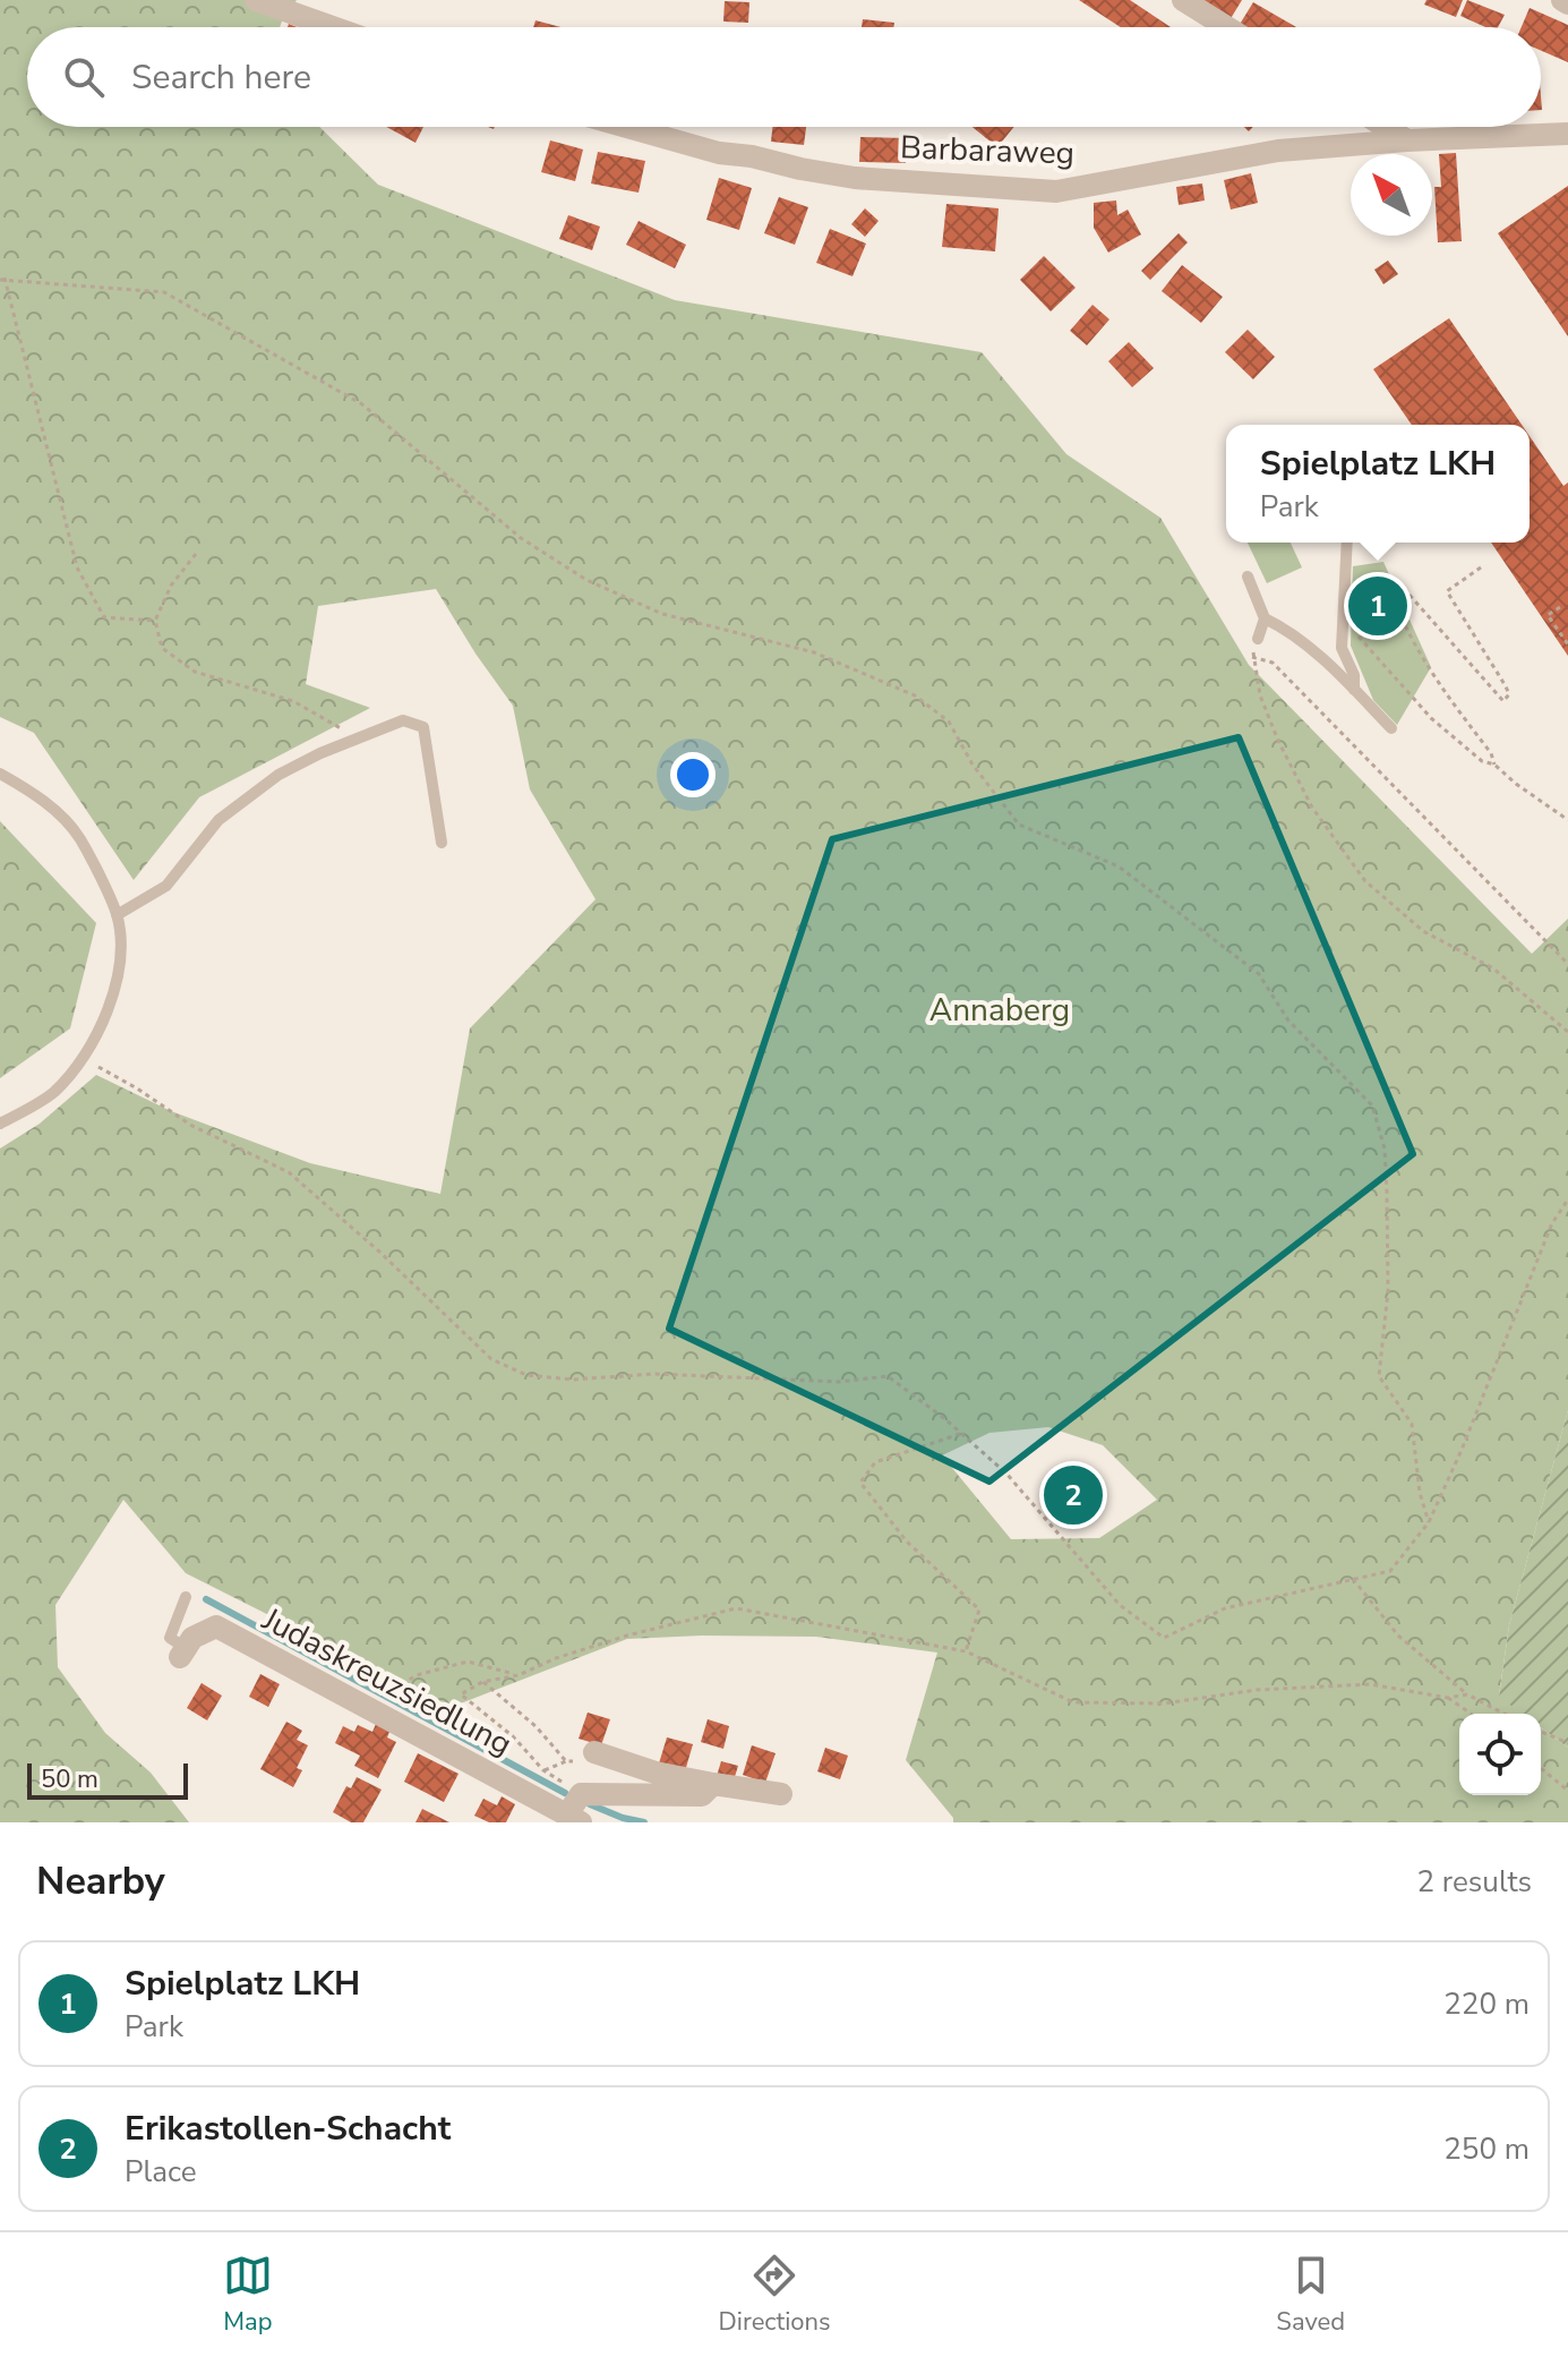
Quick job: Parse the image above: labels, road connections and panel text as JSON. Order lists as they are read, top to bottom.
{
  "streets": {
    "street": ["Barbaraweg", "Judaskreuzsiedlung"]
  },
  "parks": ["Annaberg"],
  "scale_bar": "50 m",
  "north": "top left",
  "page": {
    "search": "Search here",
    "popup": ["Spielplatz LKH", "Park"],
    "pins": ["1", "2"],
    "scale": "50 m",
    "heading": ["Nearby", "2 results"],
    "list": [
      {
        "mark": "1",
        "name": "Spielplatz LKH",
        "note": "Park",
        "value": "220 m"
      },
      {
        "mark": "2",
        "name": "Erikastollen-Schacht",
        "note": "Place",
        "value": "250 m"
      }
    ],
    "nav": ["Map", "Directions", "Saved"]
  }
}
